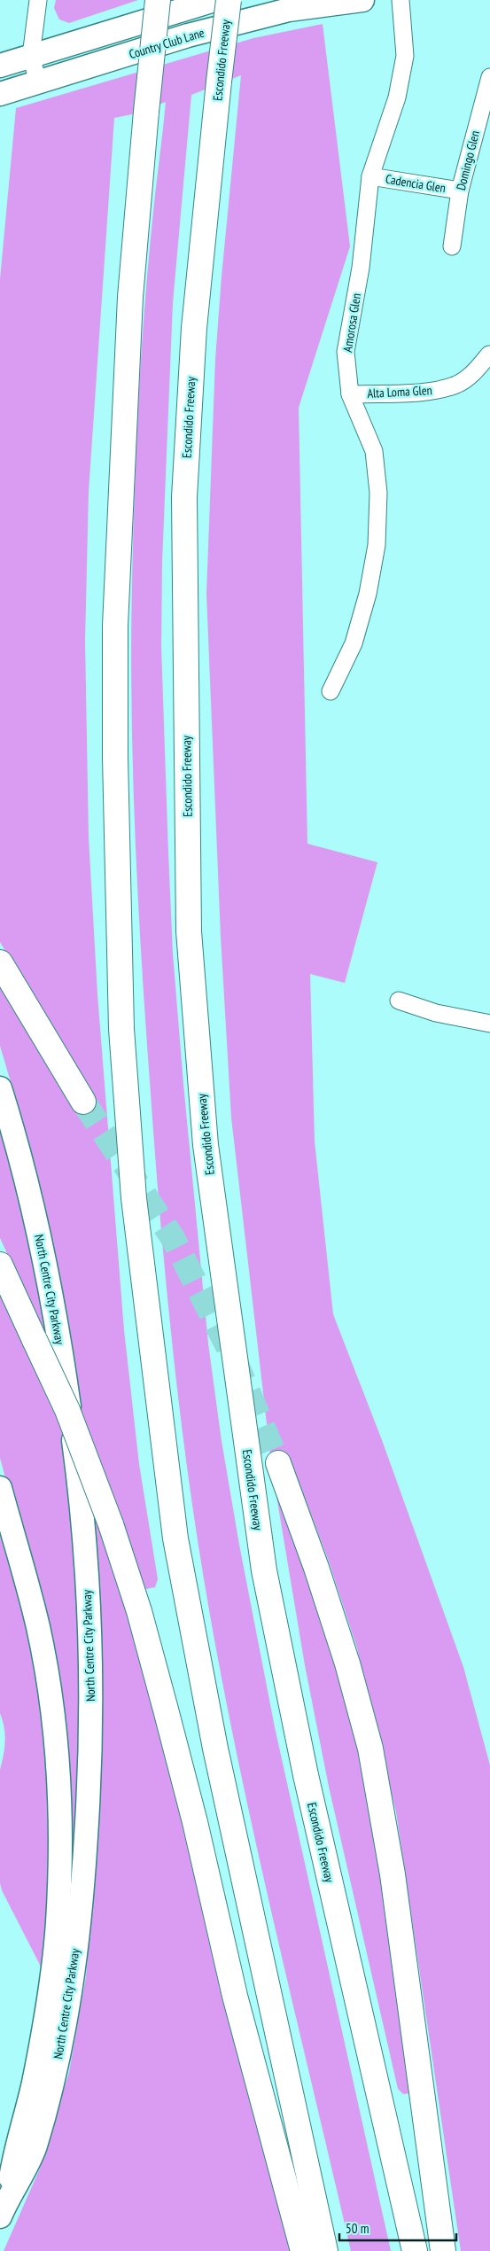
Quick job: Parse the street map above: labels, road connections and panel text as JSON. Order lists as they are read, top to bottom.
{
  "streets": {
    "highway": ["Escondido Freeway"],
    "main road": ["Country Club Lane", "North Centre City Parkway"],
    "street": [
      "Domingo Glen",
      "Cadencia Glen",
      "Amorosa Glen",
      "Alta Loma Glen"
    ]
  },
  "crossings": [
    ["Domingo Glen", "Cadencia Glen"],
    ["Cadencia Glen", "Amorosa Glen"],
    ["Amorosa Glen", "Alta Loma Glen"]
  ],
  "scale_bar": "50 m"
}
